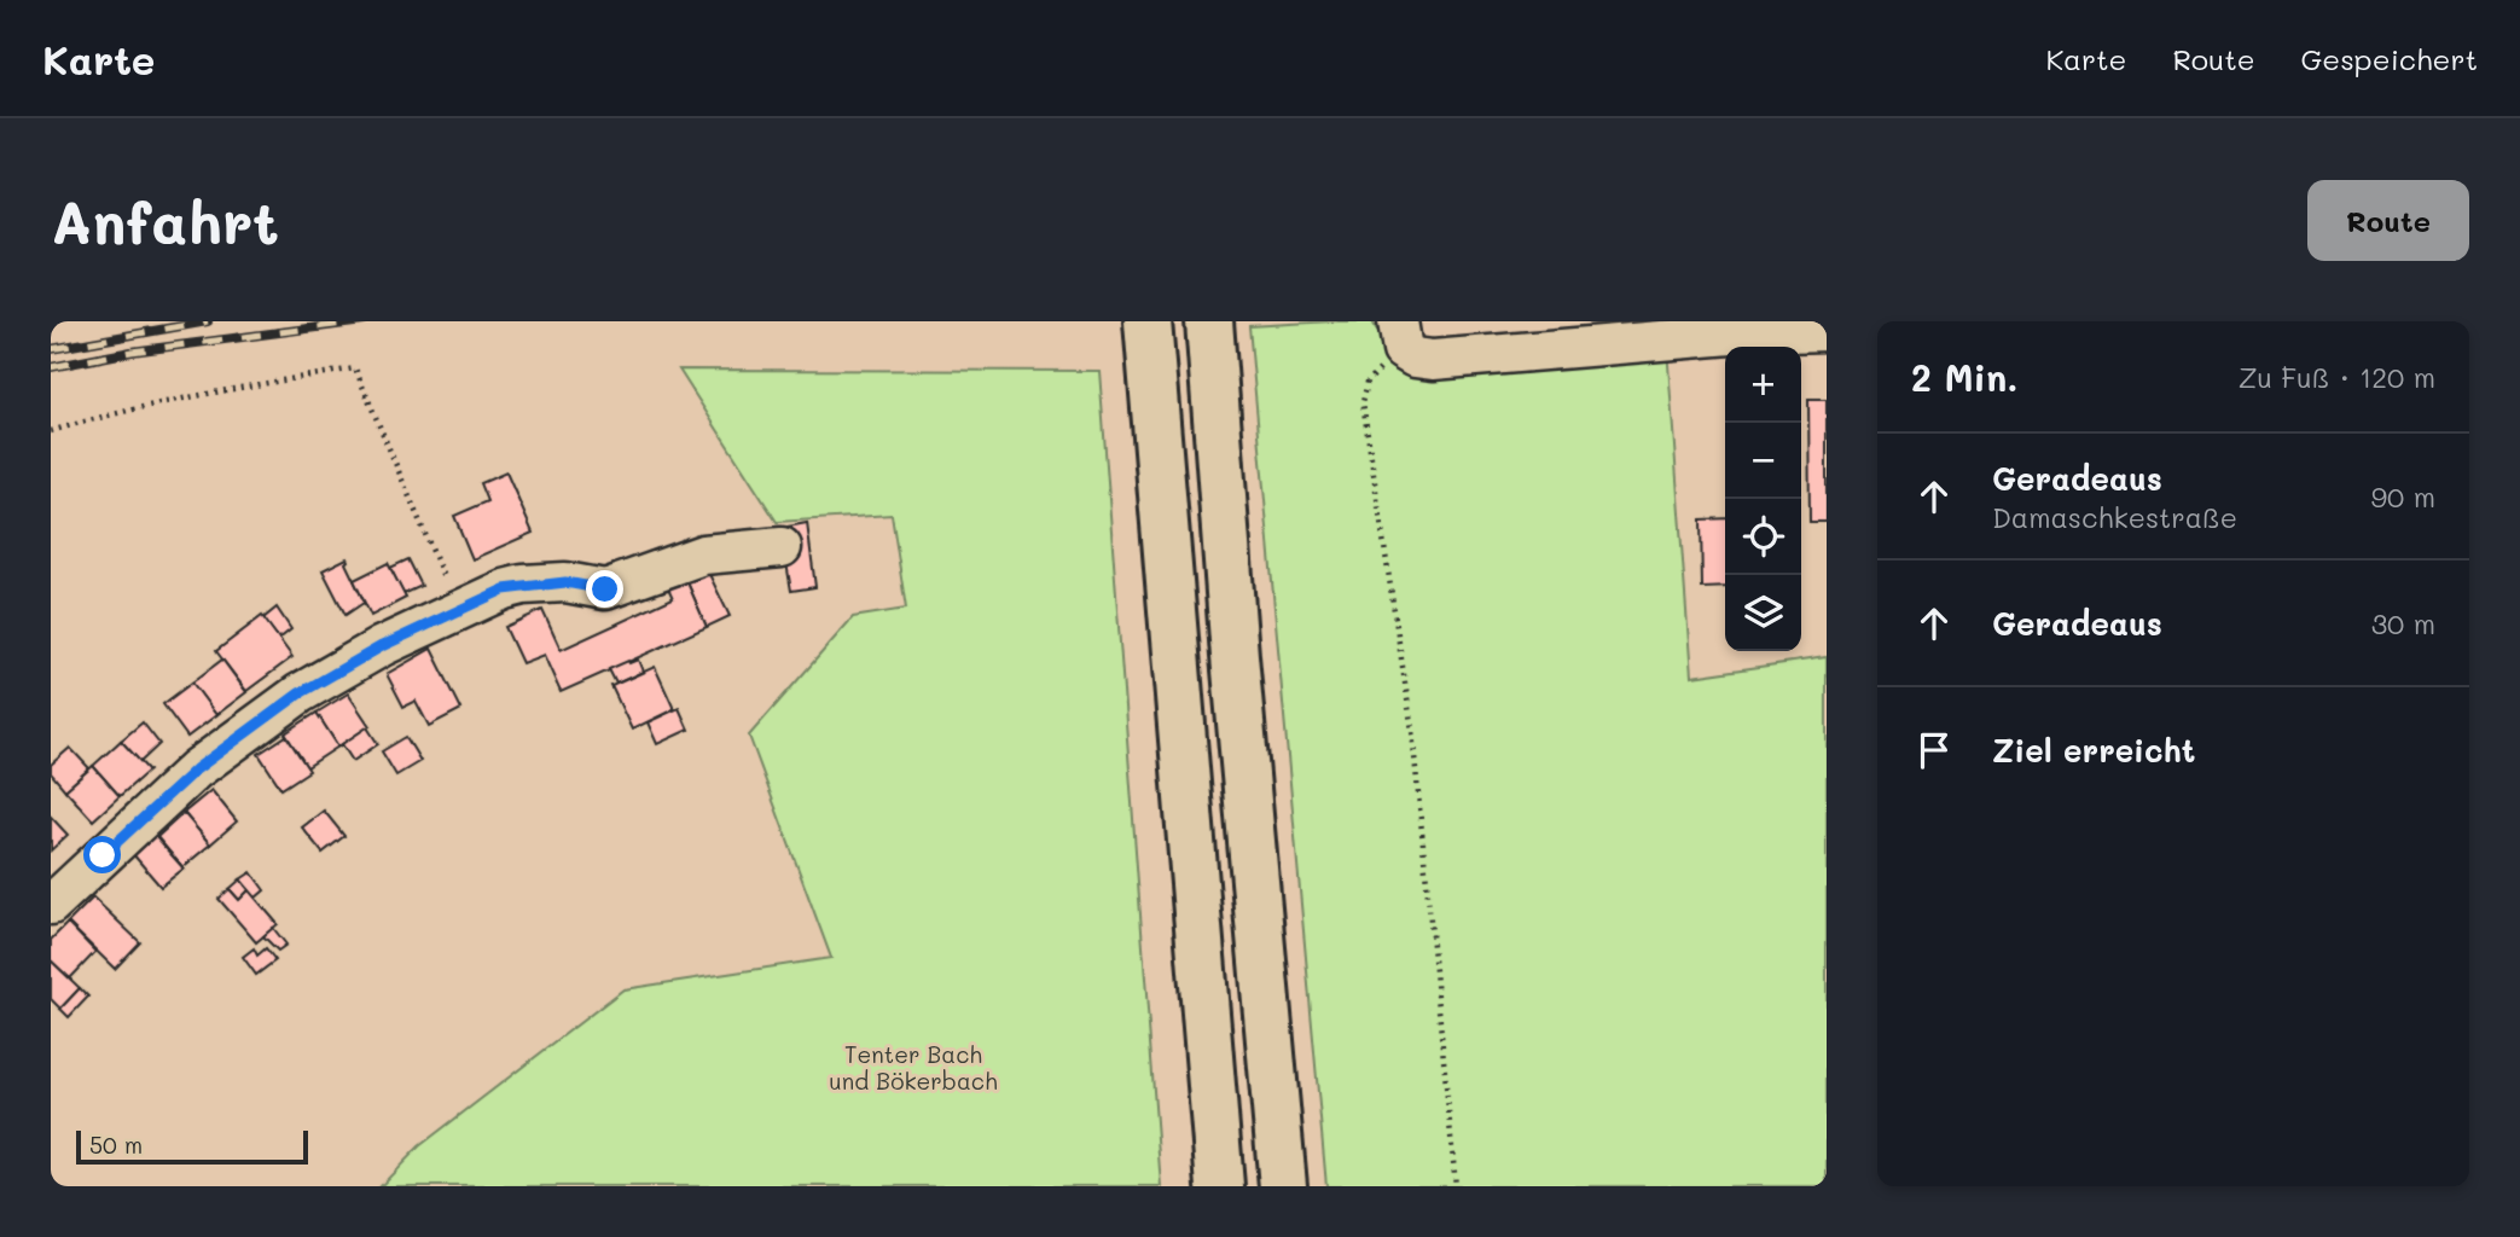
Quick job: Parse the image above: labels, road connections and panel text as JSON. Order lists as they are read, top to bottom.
{
  "parks": ["Tenter Bach und Bökerbach"],
  "scale_bar": "50 m",
  "page": {
    "header": "Karte",
    "nav": ["Karte", "Route", "Gespeichert"],
    "buttons": "Route",
    "title": "Anfahrt",
    "heading": ["2 Min.", "Zu Fuß · 120 m"],
    "map_buttons": ["+", "−"],
    "list": [
      ["Geradeaus", "Damaschkestraße", "90 m"],
      ["Geradeaus", "30 m"],
      "Ziel erreicht"
    ],
    "scale": "50 m"
  }
}
